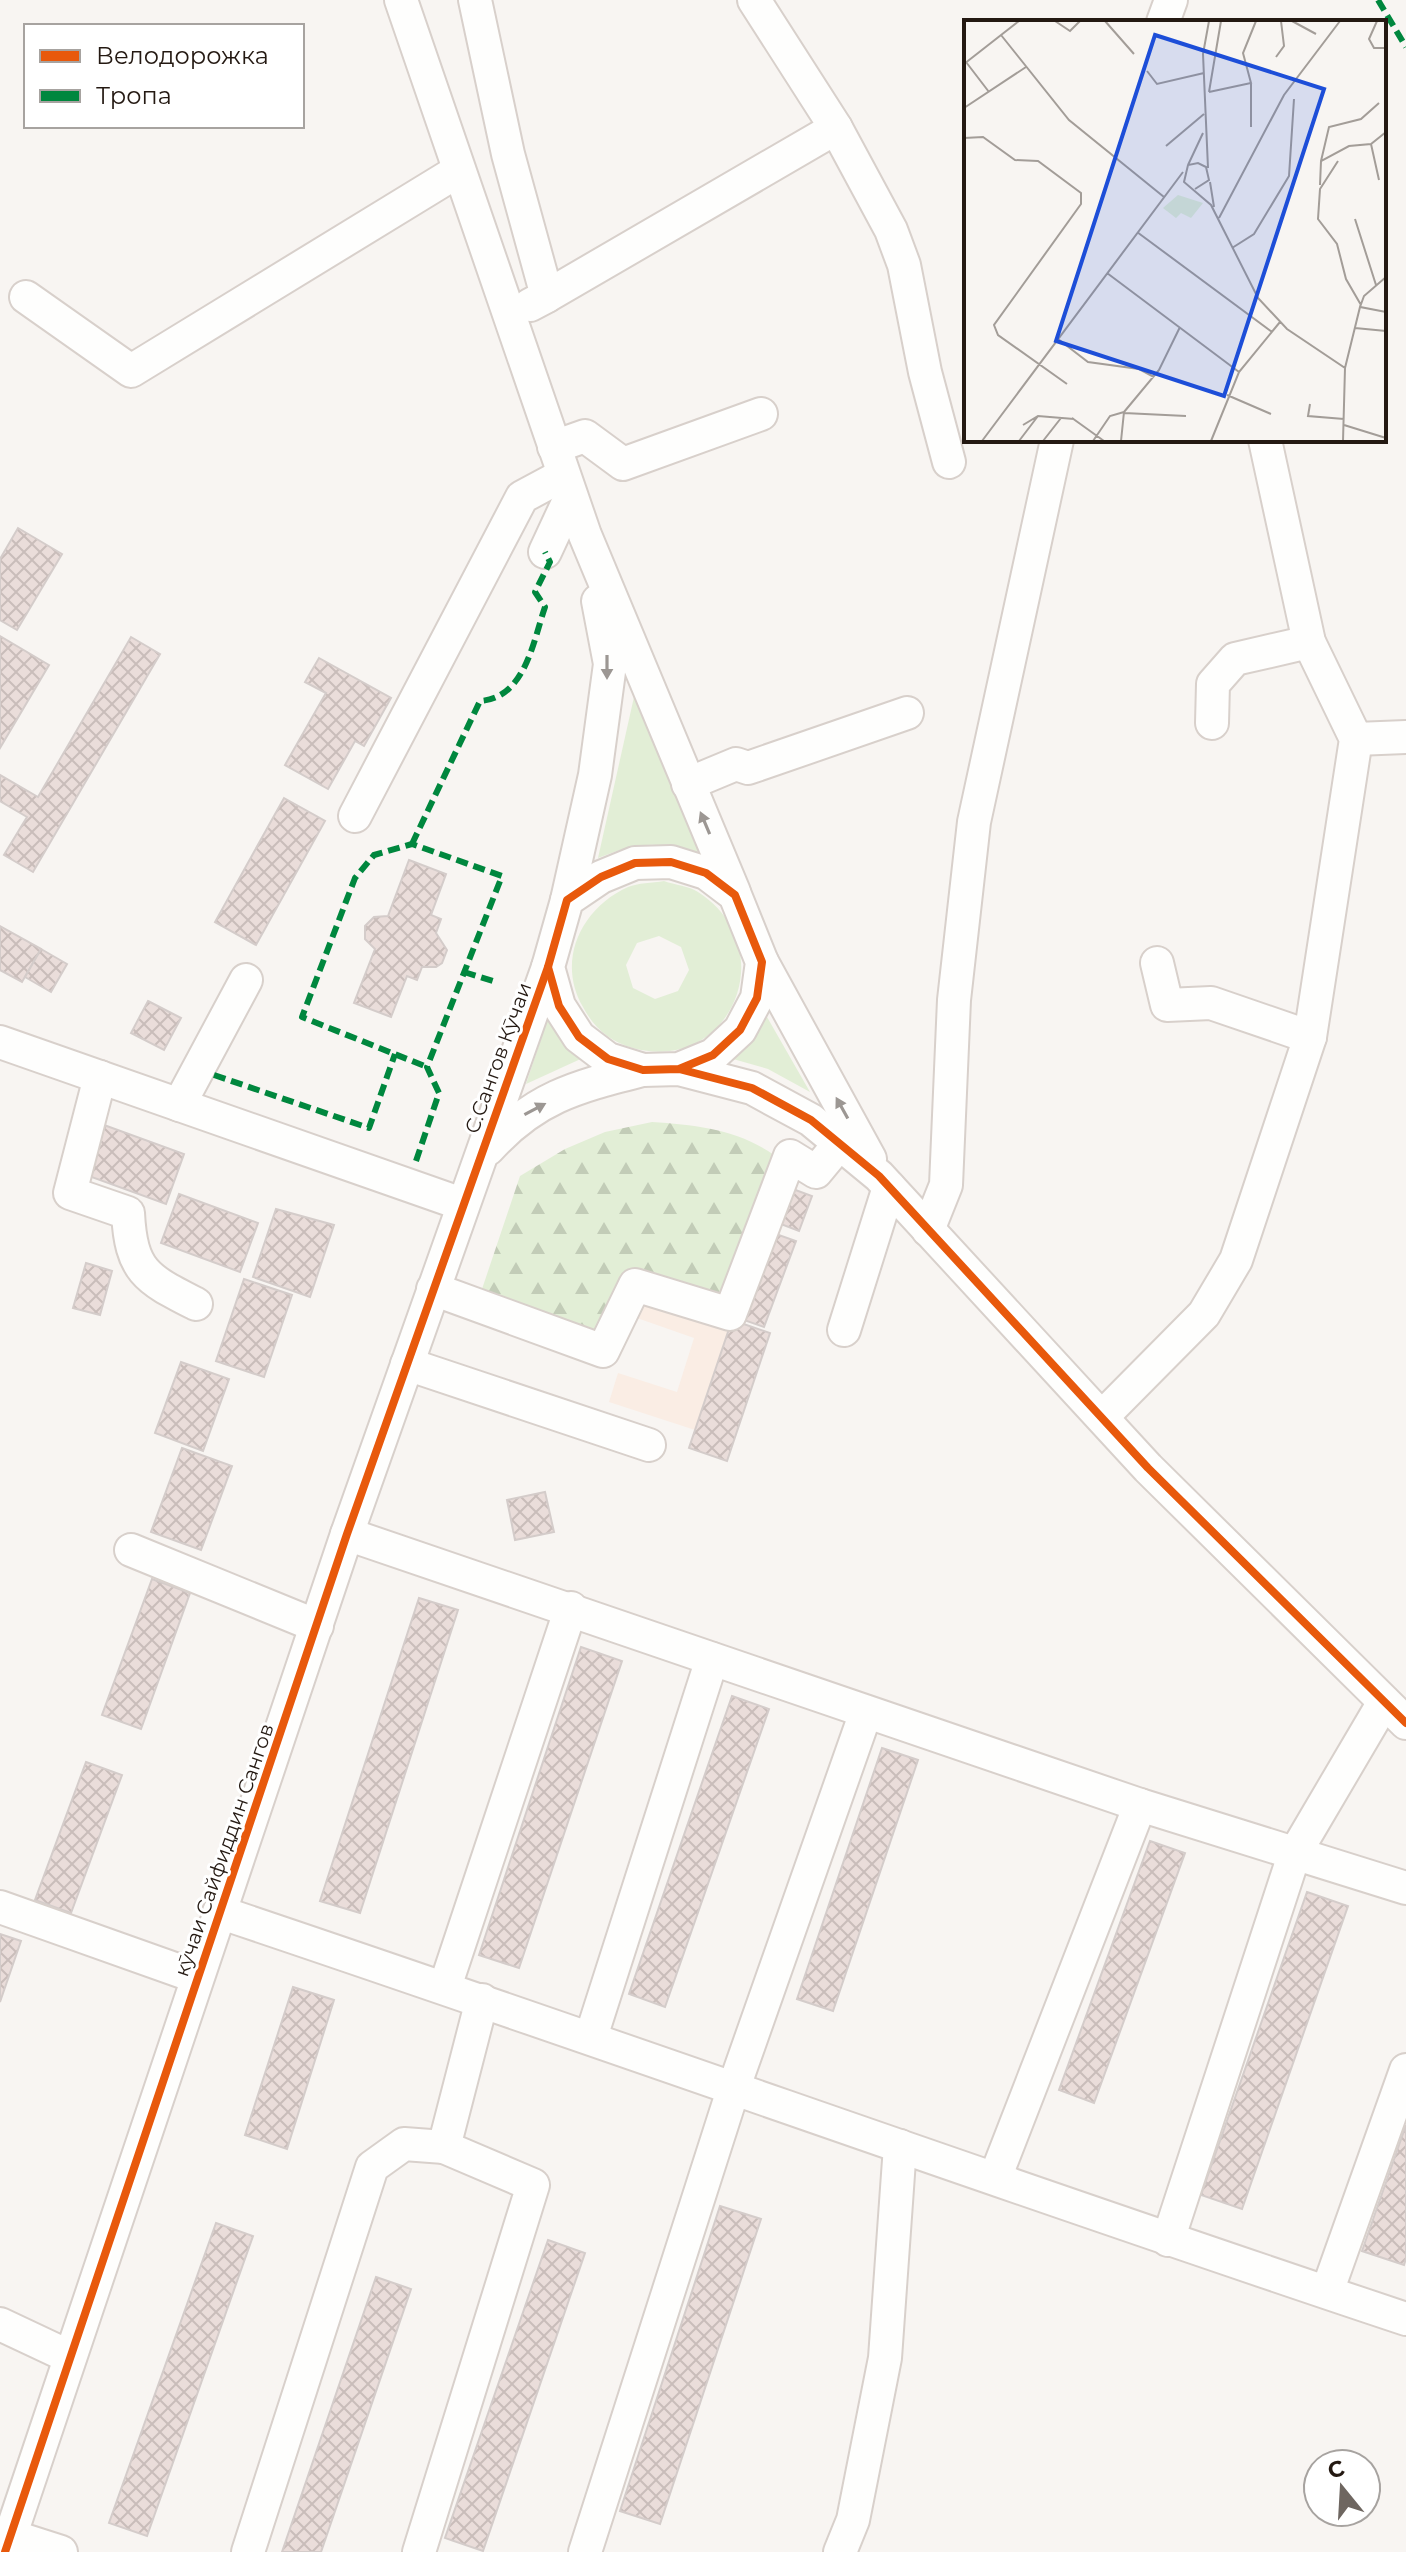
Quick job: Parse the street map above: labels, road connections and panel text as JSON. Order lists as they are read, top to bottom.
{
  "streets": {
    "street": ["С.Сангов Кӯчаи", "кӯчаи Сайфиддин Сангов"]
  },
  "crossings": [
    ["С.Сангов Кӯчаи", "кӯчаи Сайфиддин Сангов"]
  ],
  "legend": ["Велодорожка", "Тропа"],
  "north": "top"
}
